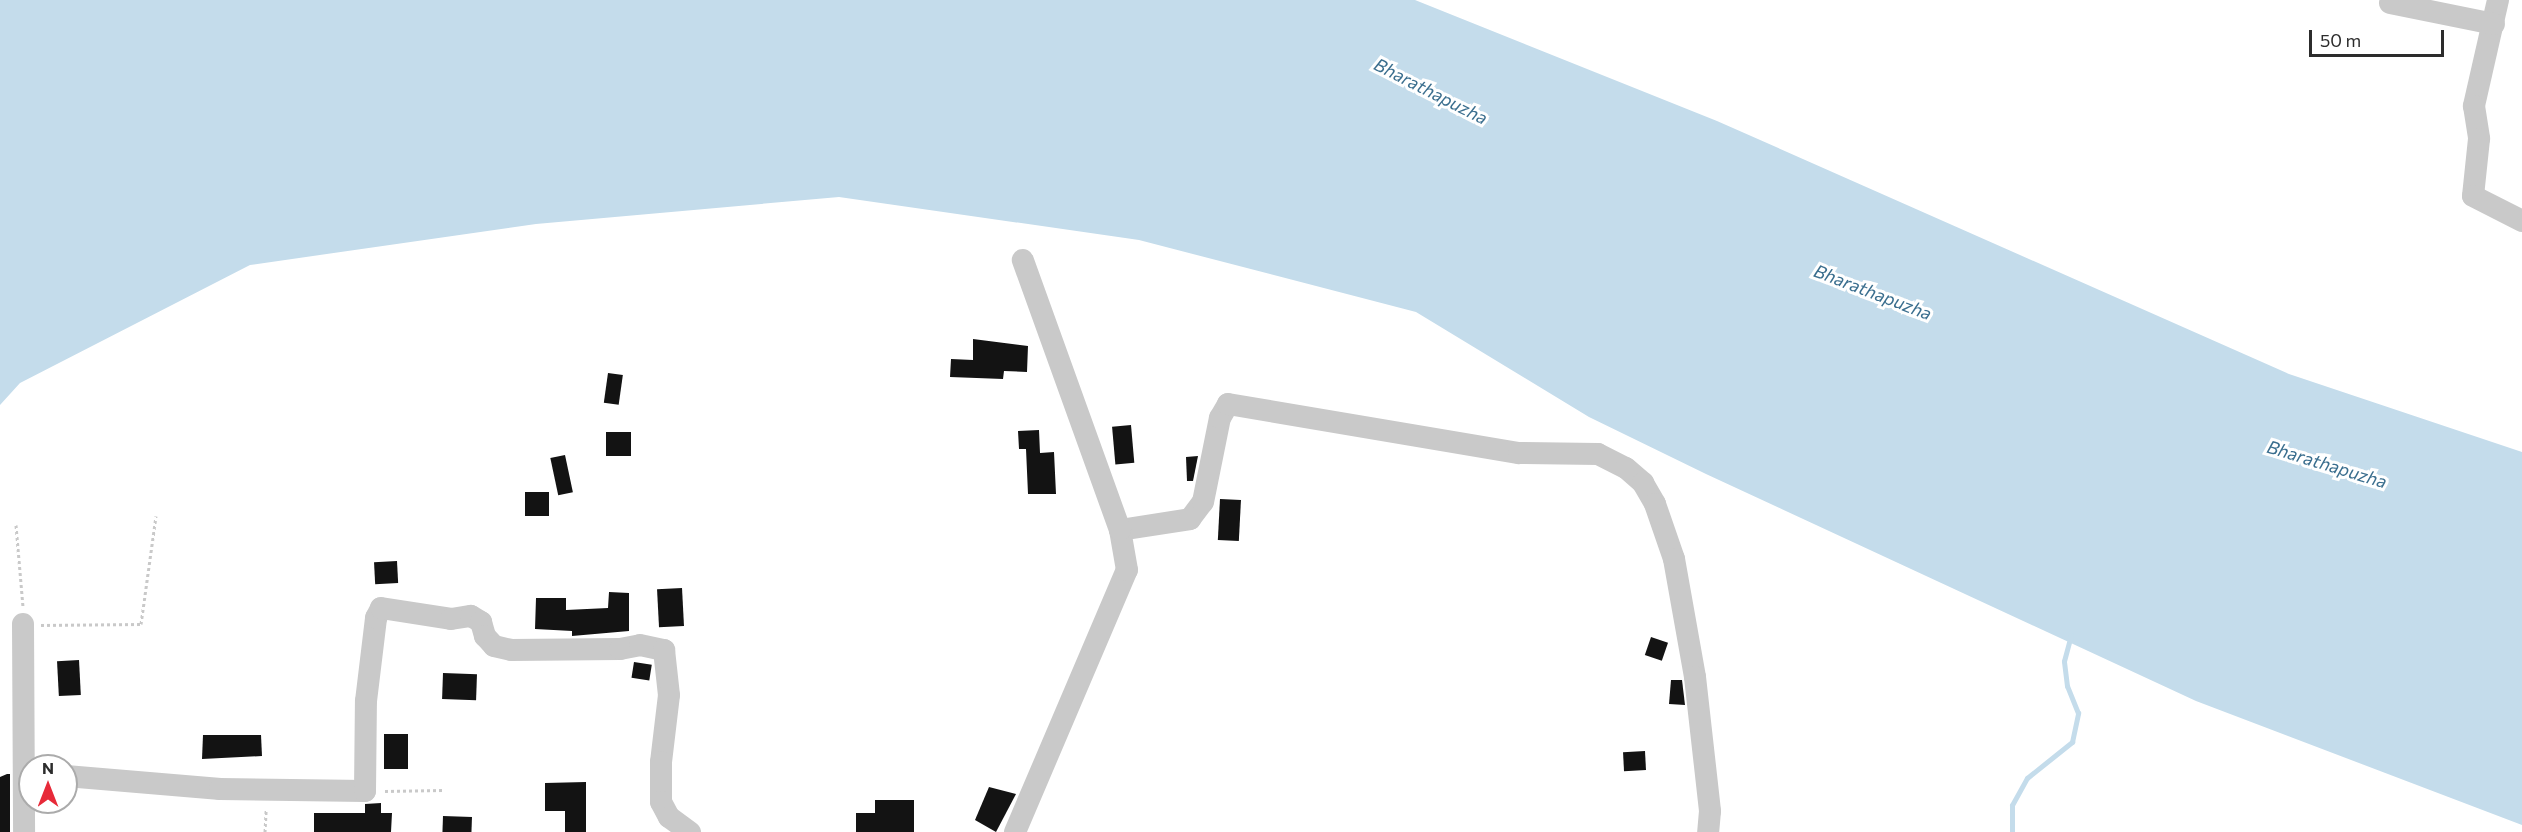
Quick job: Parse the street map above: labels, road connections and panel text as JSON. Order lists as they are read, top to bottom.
{
  "water": ["Bharathapuzha"],
  "scale_bar": "50 m",
  "north": "top"
}
